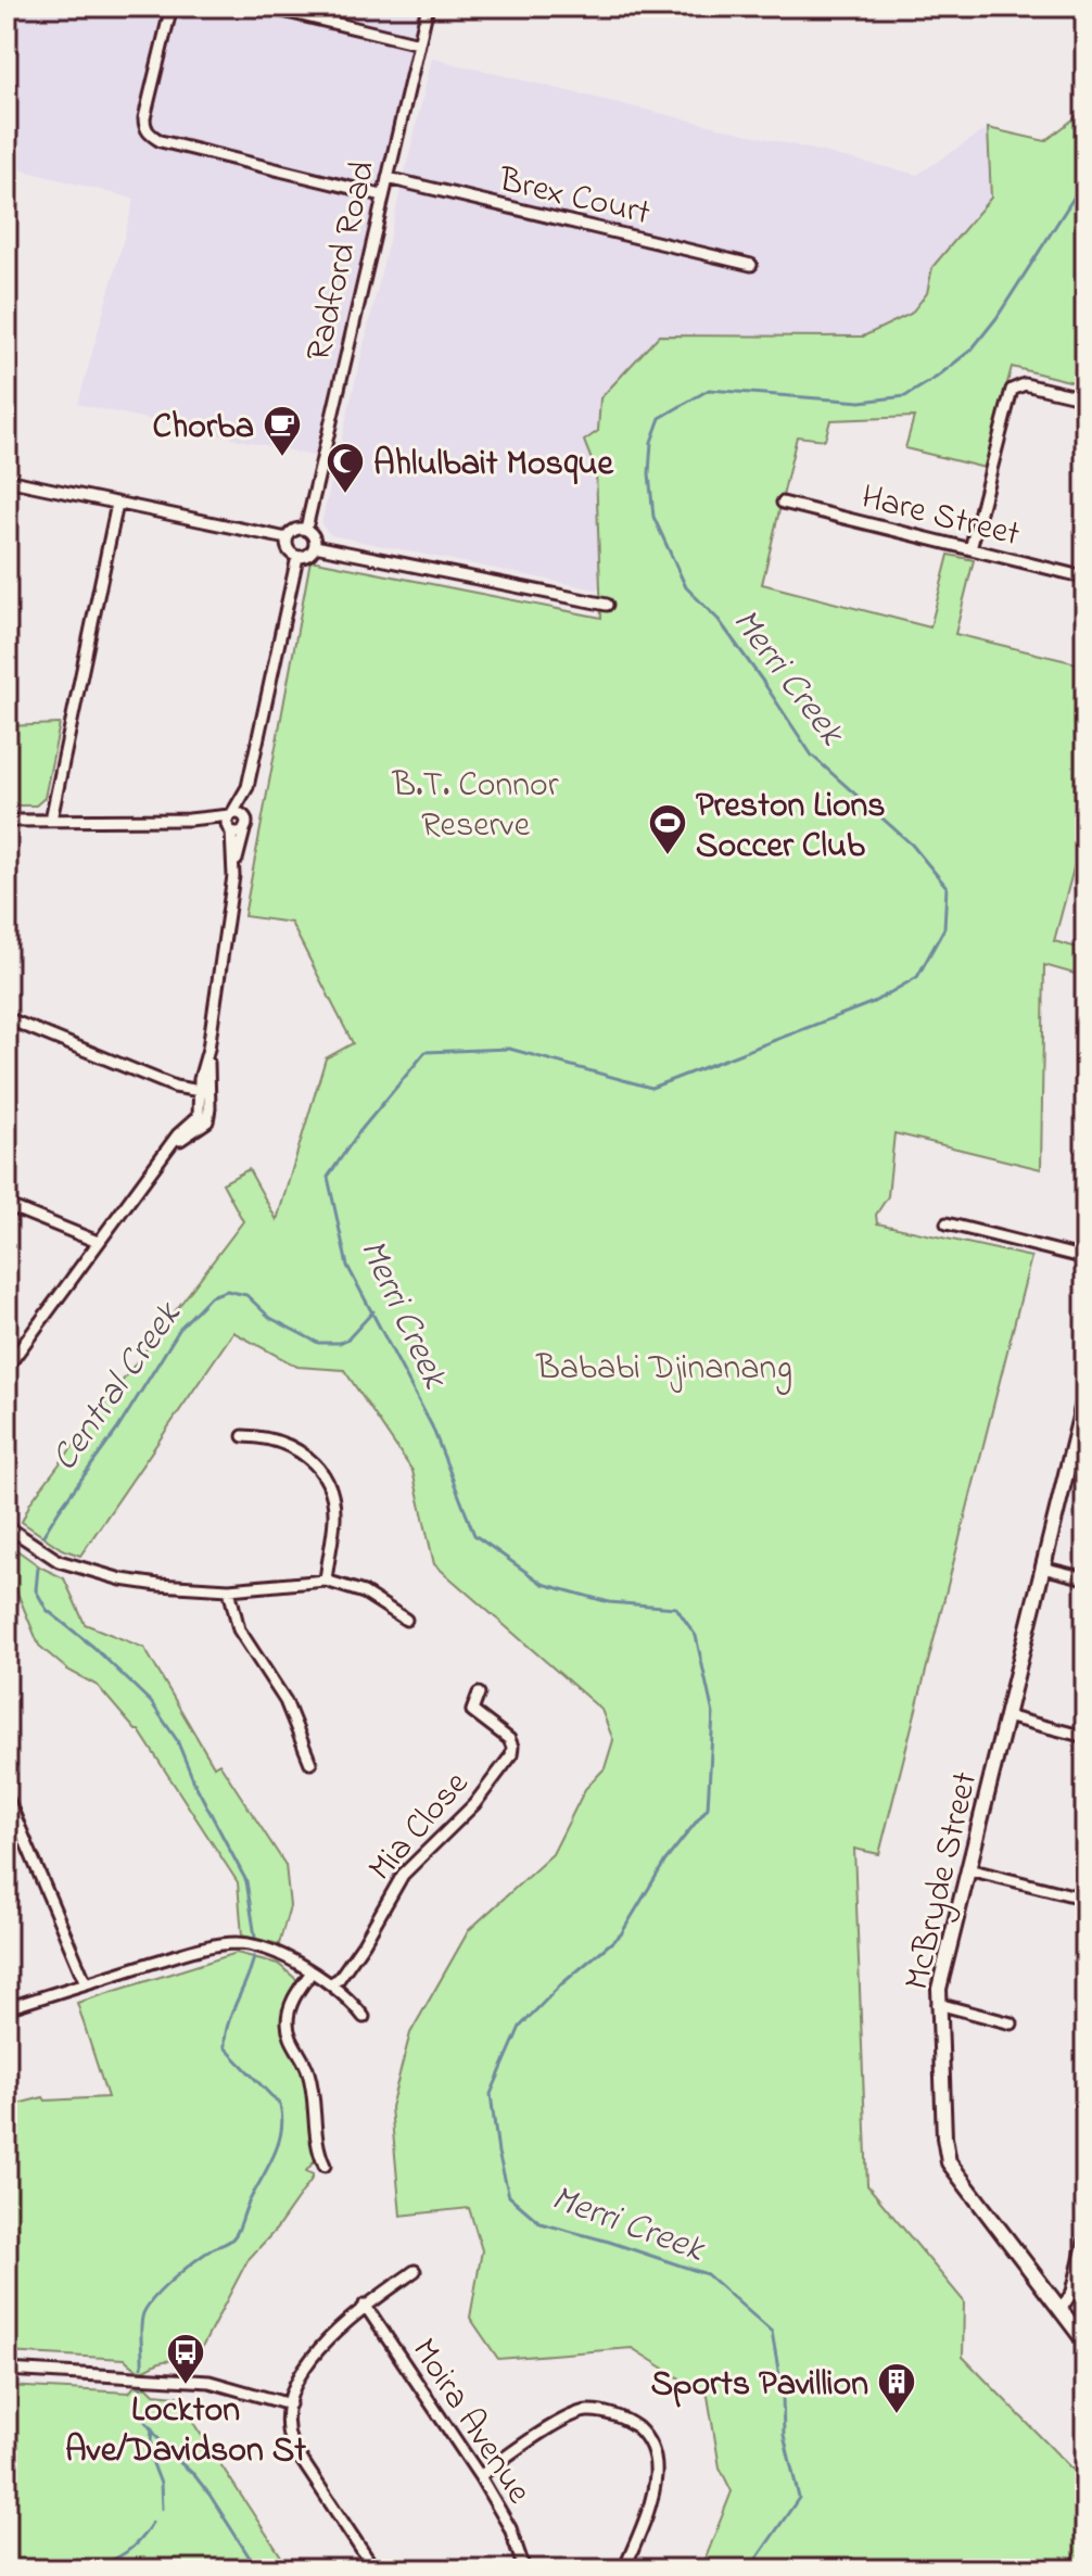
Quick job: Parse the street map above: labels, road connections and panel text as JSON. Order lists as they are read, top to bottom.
{
  "streets": {
    "street": [
      "Brex Court",
      "Radford Road",
      "Hare Street",
      "Mia Close",
      "McBryde Street",
      "Moira Avenue"
    ]
  },
  "crossings": [
    ["Brex Court", "Radford Road"]
  ],
  "water": ["Merri Creek", "Central Creek"],
  "parks": ["B.T. Connor Reserve", "Bababi Djinanang"],
  "places": {
    "cafe": ["Chorba"],
    "mosque": ["Ahlulbait Mosque"],
    "sports": ["Preston Lions Soccer Club"],
    "bus stop": ["Lockton Ave/Davidson St"],
    "building": ["Sports Pavillion"]
  }
}
